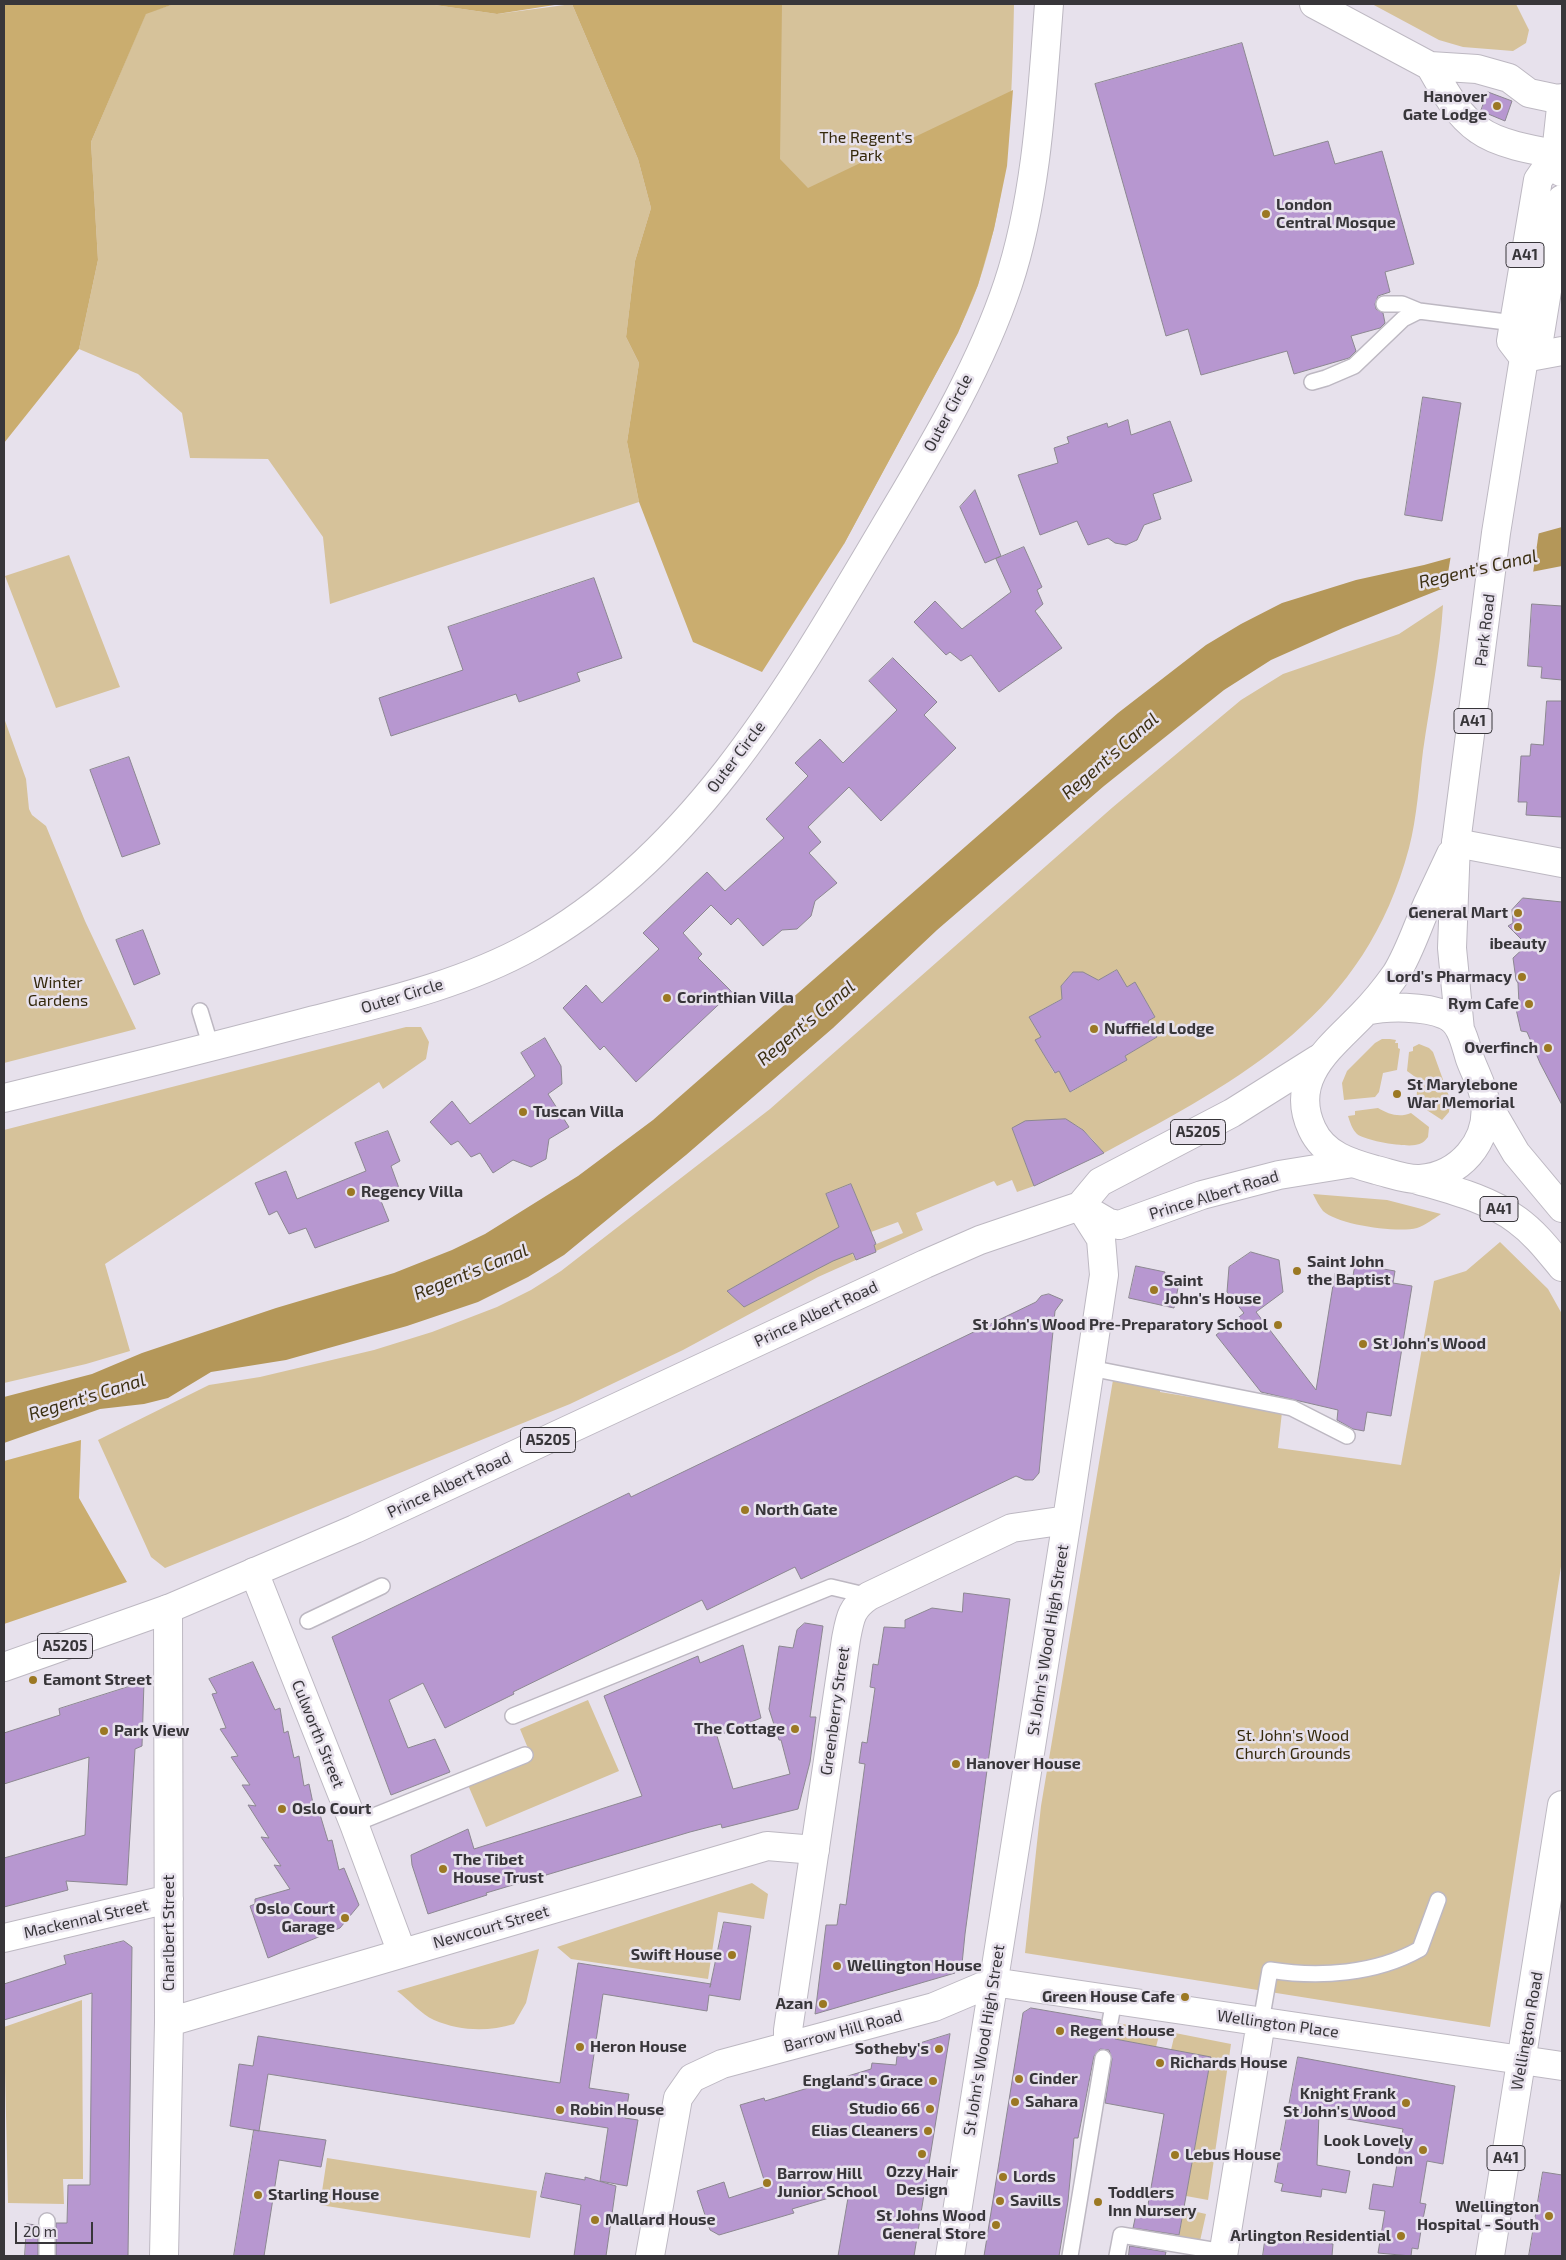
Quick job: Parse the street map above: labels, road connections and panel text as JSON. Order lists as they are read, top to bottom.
{
  "streets": {
    "main road": [
      "A41",
      "Outer Circle",
      "Park Road",
      "A5205",
      "Prince Albert Road",
      "St John's Wood High Street",
      "Greenberry Street",
      "Culworth Street",
      "Mackennal Street",
      "Newcourt Street",
      "Charlbert Street",
      "Wellington Place",
      "Barrow Hill Road",
      "Wellington Road"
    ]
  },
  "crossings": [
    ["A41", "Park Road"],
    ["A41", "A5205"],
    ["A41", "Prince Albert Road"],
    ["Park Road", "A5205"],
    ["Park Road", "Prince Albert Road"],
    ["A5205", "Prince Albert Road"],
    ["A5205", "St John's Wood High Street"],
    ["Prince Albert Road", "St John's Wood High Street"],
    ["Prince Albert Road", "Culworth Street"],
    ["Prince Albert Road", "Charlbert Street"],
    ["St John's Wood High Street", "Greenberry Street"],
    ["St John's Wood High Street", "Wellington Place"],
    ["St John's Wood High Street", "Barrow Hill Road"],
    ["Greenberry Street", "Newcourt Street"],
    ["Greenberry Street", "Barrow Hill Road"],
    ["Culworth Street", "Newcourt Street"],
    ["Mackennal Street", "Charlbert Street"],
    ["Newcourt Street", "Charlbert Street"],
    ["Wellington Place", "Barrow Hill Road"],
    ["Wellington Place", "Wellington Road"]
  ],
  "water": ["Regent's Canal"],
  "parks": ["The Regent's Park", "Winter Gardens", "St. John's Wood Church Grounds"],
  "places": [
    "Hanover Gate Lodge",
    "London Central Mosque",
    "General Mart",
    "ibeauty",
    "Lord's Pharmacy",
    "Corinthian Villa",
    "Rym Cafe",
    "Nuffield Lodge",
    "Overfinch",
    "St Marylebone War Memorial",
    "Tuscan Villa",
    "Regency Villa",
    "Saint John the Baptist",
    "Saint John's House",
    "St John's Wood Pre-Preparatory School",
    "St John's Wood",
    "North Gate",
    "Eamont Street",
    "The Cottage",
    "Park View",
    "Hanover House",
    "Oslo Court",
    "The Tibet House Trust",
    "Oslo Court Garage",
    "Swift House",
    "Wellington House",
    "Green House Cafe",
    "Azan",
    "Regent House",
    "Heron House",
    "Sotheby's",
    "Richards House",
    "Cinder",
    "England's Grace",
    "Sahara",
    "Knight Frank St John's Wood",
    "Studio 66",
    "Robin House",
    "Elias Cleaners",
    "Look Lovely London",
    "Ozzy Hair Design",
    "Lebus House",
    "Lords",
    "Barrow Hill Junior School",
    "Starling House",
    "Savills",
    "Toddlers Inn Nursery",
    "Wellington Hospital - South",
    "Mallard House",
    "St Johns Wood General Store",
    "Arlington Residential"
  ],
  "scale_bar": "20 m"
}
